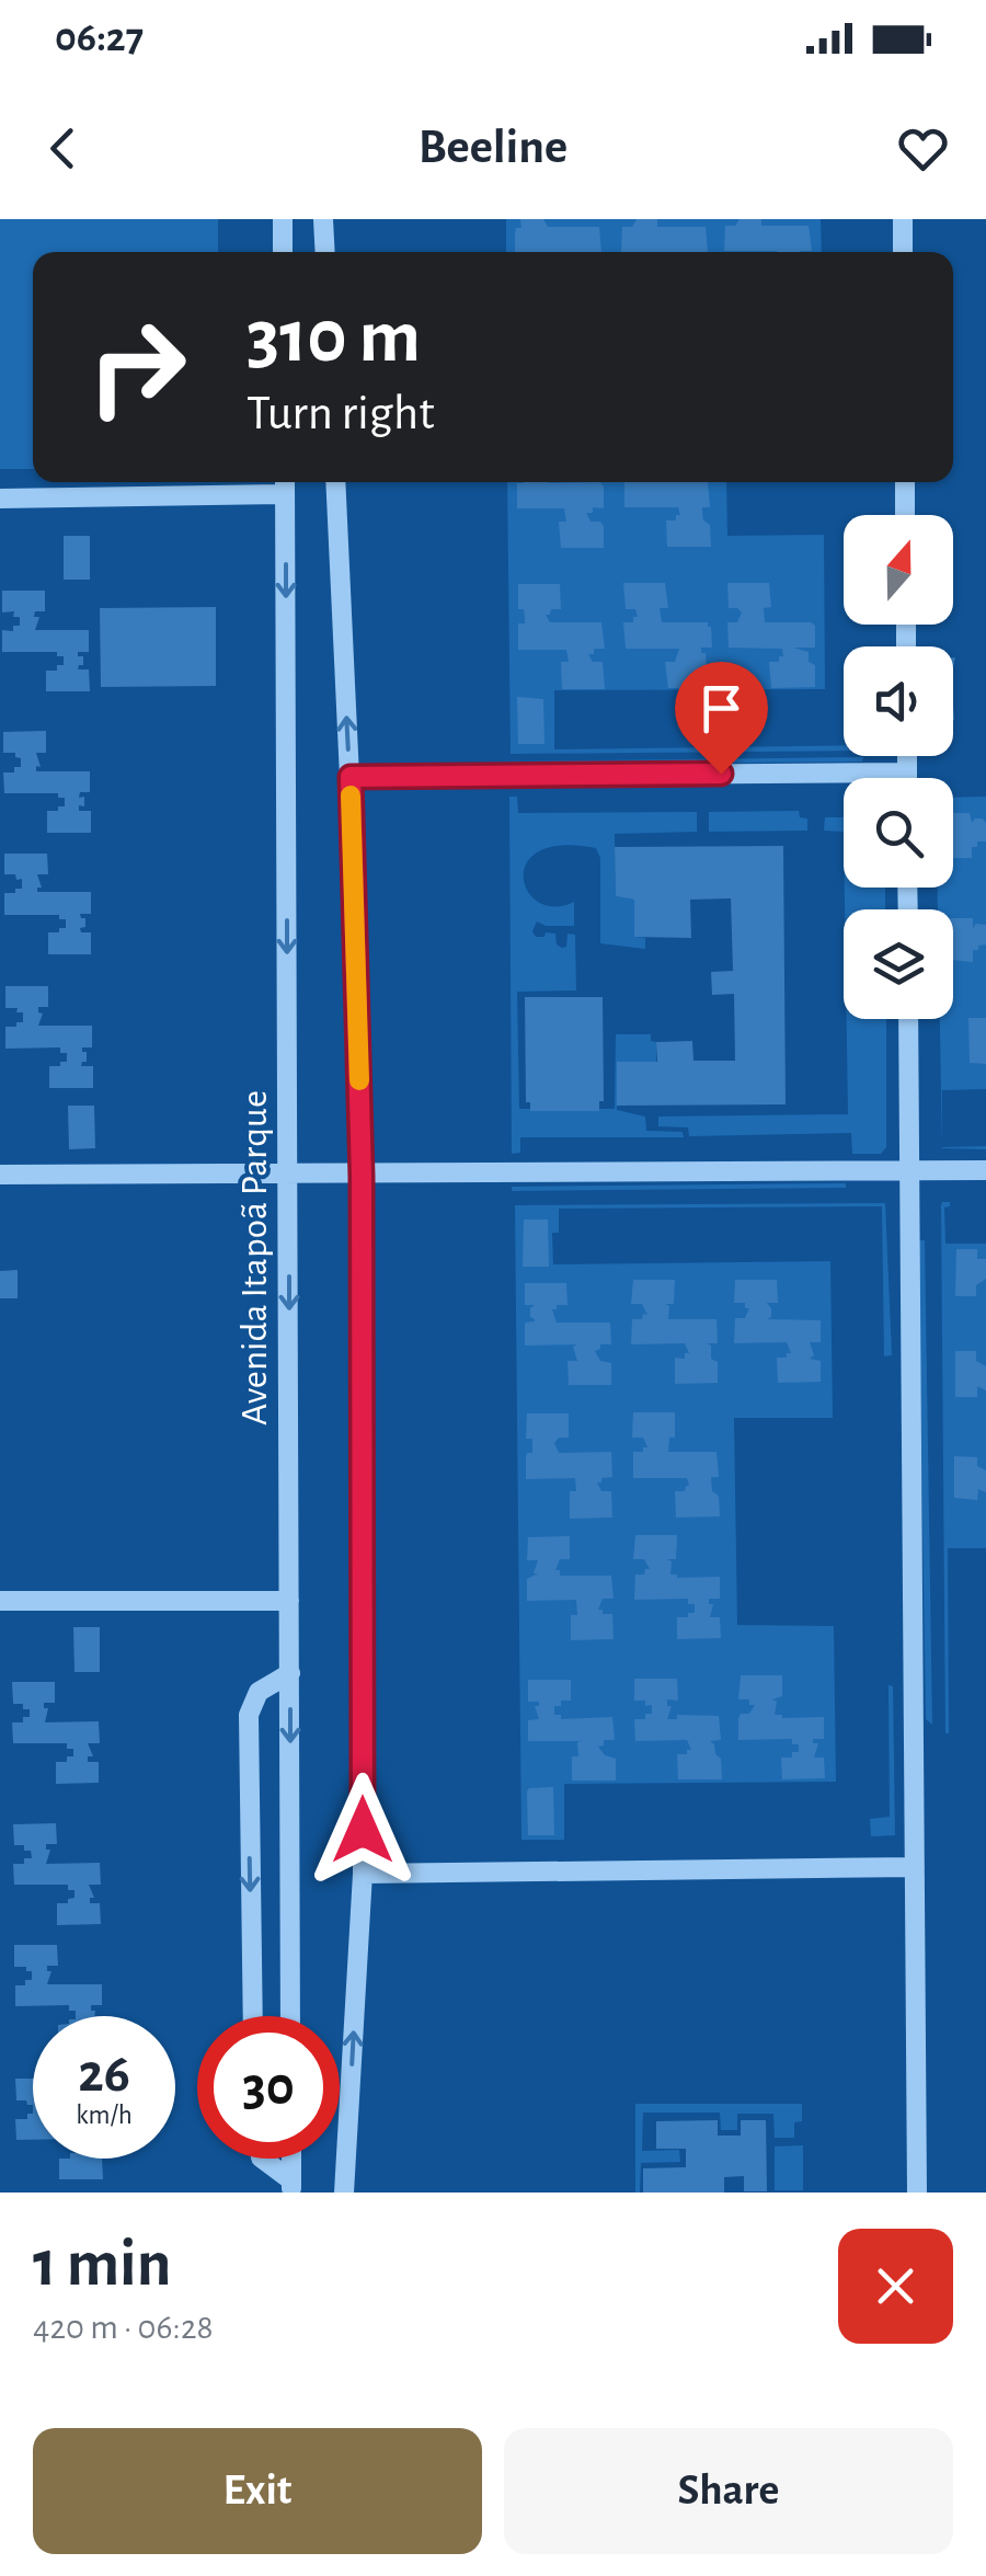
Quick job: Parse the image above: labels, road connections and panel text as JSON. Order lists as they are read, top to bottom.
{
  "streets": {
    "street": ["Avenida Itapoã Parque"]
  },
  "north": "top",
  "page": {
    "status": "06:27",
    "header": "Beeline",
    "turn": ["310 m", "Turn right"],
    "speed": "26 km/h",
    "limit": "30",
    "heading": ["1 min", "420 m · 06:28"],
    "buttons": ["Exit", "Share"]
  }
}
